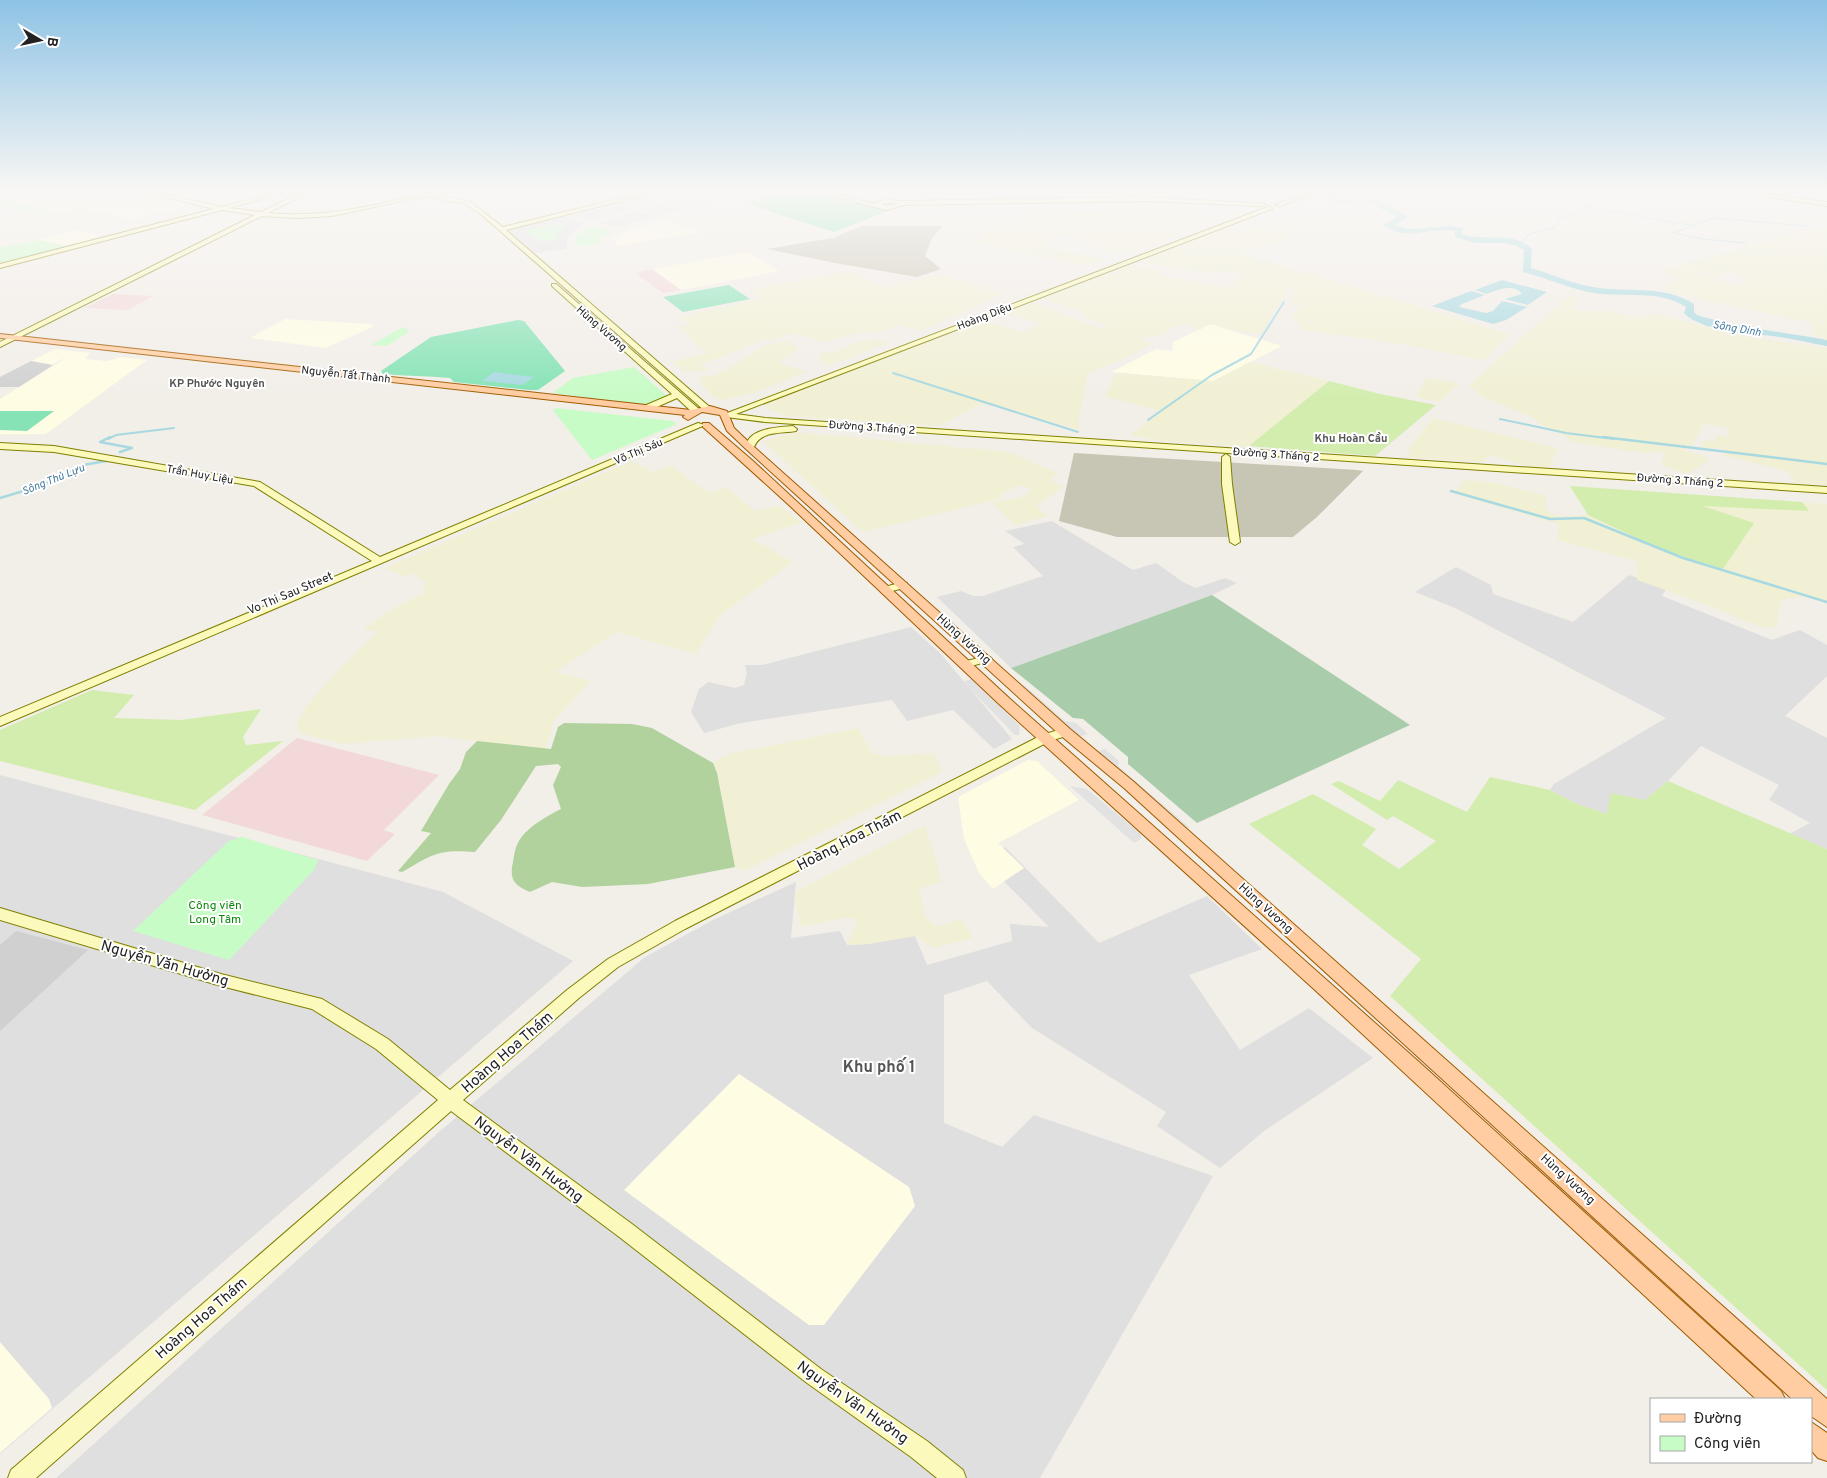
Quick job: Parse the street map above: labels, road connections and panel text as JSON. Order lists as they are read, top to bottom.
{
  "streets": {
    "main road": [
      "Hoàng Diệu",
      "Hùng Vương",
      "Nguyễn Tất Thành",
      "Đường 3 Tháng 2",
      "Võ Thị Sáu",
      "Trần Huy Liệu",
      "Vo Thi Sau Street",
      "Hoàng Hoa Thám",
      "Nguyễn Văn Hưởng"
    ]
  },
  "crossings": [
    ["Hoàng Diệu", "Hùng Vương"],
    ["Hoàng Diệu", "Đường 3 Tháng 2"],
    ["Hùng Vương", "Nguyễn Tất Thành"],
    ["Hùng Vương", "Đường 3 Tháng 2"],
    ["Hùng Vương", "Võ Thị Sáu"],
    ["Hùng Vương", "Hoàng Hoa Thám"],
    ["Nguyễn Tất Thành", "Võ Thị Sáu"],
    ["Võ Thị Sáu", "Trần Huy Liệu"],
    ["Võ Thị Sáu", "Vo Thi Sau Street"],
    ["Trần Huy Liệu", "Vo Thi Sau Street"],
    ["Hoàng Hoa Thám", "Nguyễn Văn Hưởng"]
  ],
  "districts": ["KP Phước Nguyên", "Khu Hoàn Cầu", "Khu phố 1"],
  "water": ["Sông Dinh", "Sông Thủ Lựu"],
  "parks": ["Công viên Long Tâm"],
  "legend": ["Đường", "Công viên"],
  "north": "right"
}
